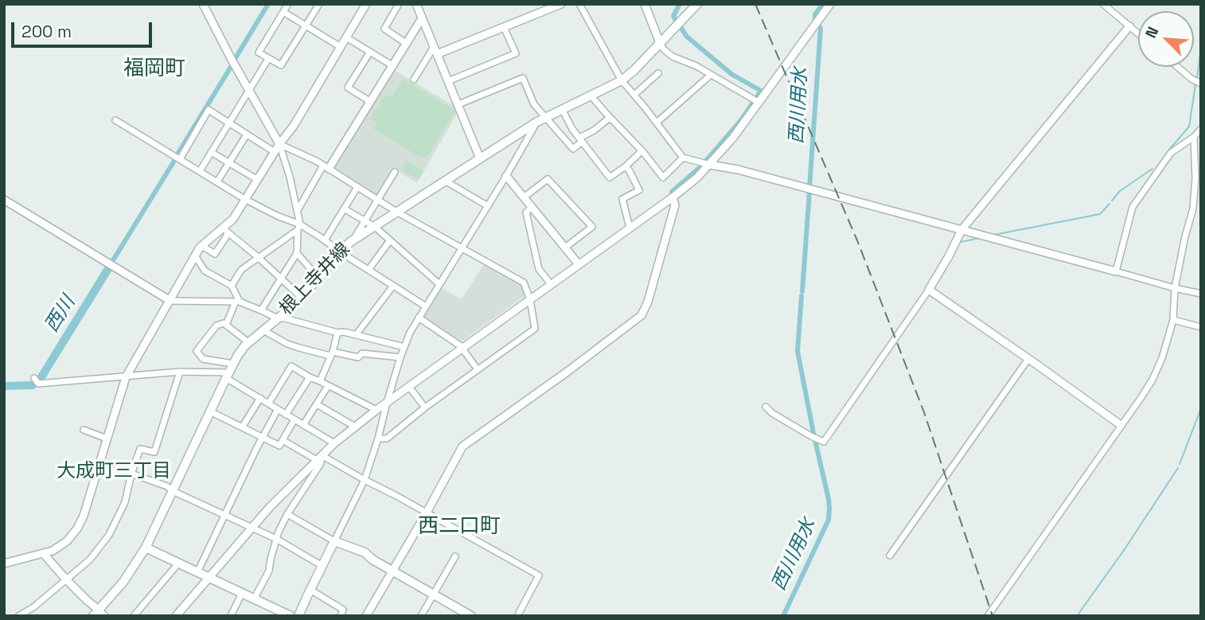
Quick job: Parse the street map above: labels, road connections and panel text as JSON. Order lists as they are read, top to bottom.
{
  "streets": {
    "main road": ["根上寺井線"]
  },
  "districts": ["福岡町", "大成町三丁目", "西二口町"],
  "water": ["西川用水", "西川"],
  "scale_bar": "200 m",
  "north": "top left"
}
